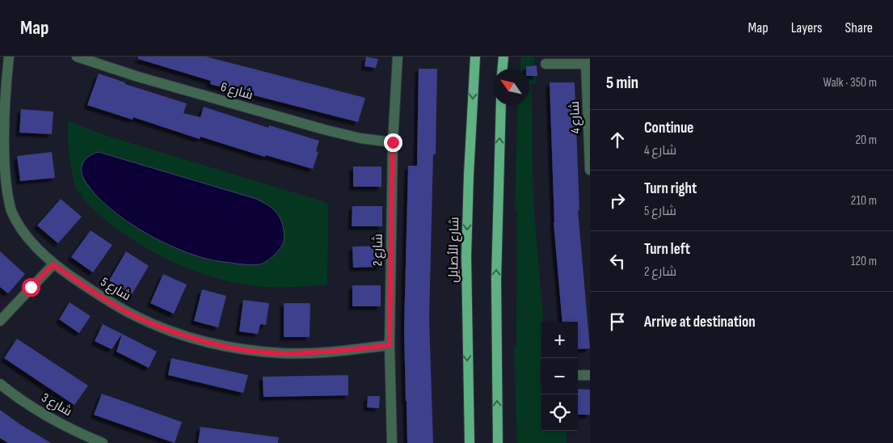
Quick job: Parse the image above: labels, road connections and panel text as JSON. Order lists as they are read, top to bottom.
{
  "streets": {
    "main road": ["شارع الأصايل"],
    "street": [
      "شارع 6",
      "شارع 4",
      "شارع 2",
      "شارع 5",
      "شارع 3"
    ]
  },
  "crossings": [
    ["شارع 6", "شارع 2"],
    ["شارع 2", "شارع 5"]
  ],
  "north": "top left",
  "page": {
    "header": "Map",
    "nav": ["Map", "Layers", "Share"],
    "heading": ["5 min", "Walk · 350 m"],
    "list": [
      ["Continue", "شارع 4", "20 m"],
      ["Turn right", "شارع 5", "210 m"],
      ["Turn left", "شارع 2", "120 m"],
      "Arrive at destination"
    ],
    "map_buttons": ["+", "−"]
  }
}
